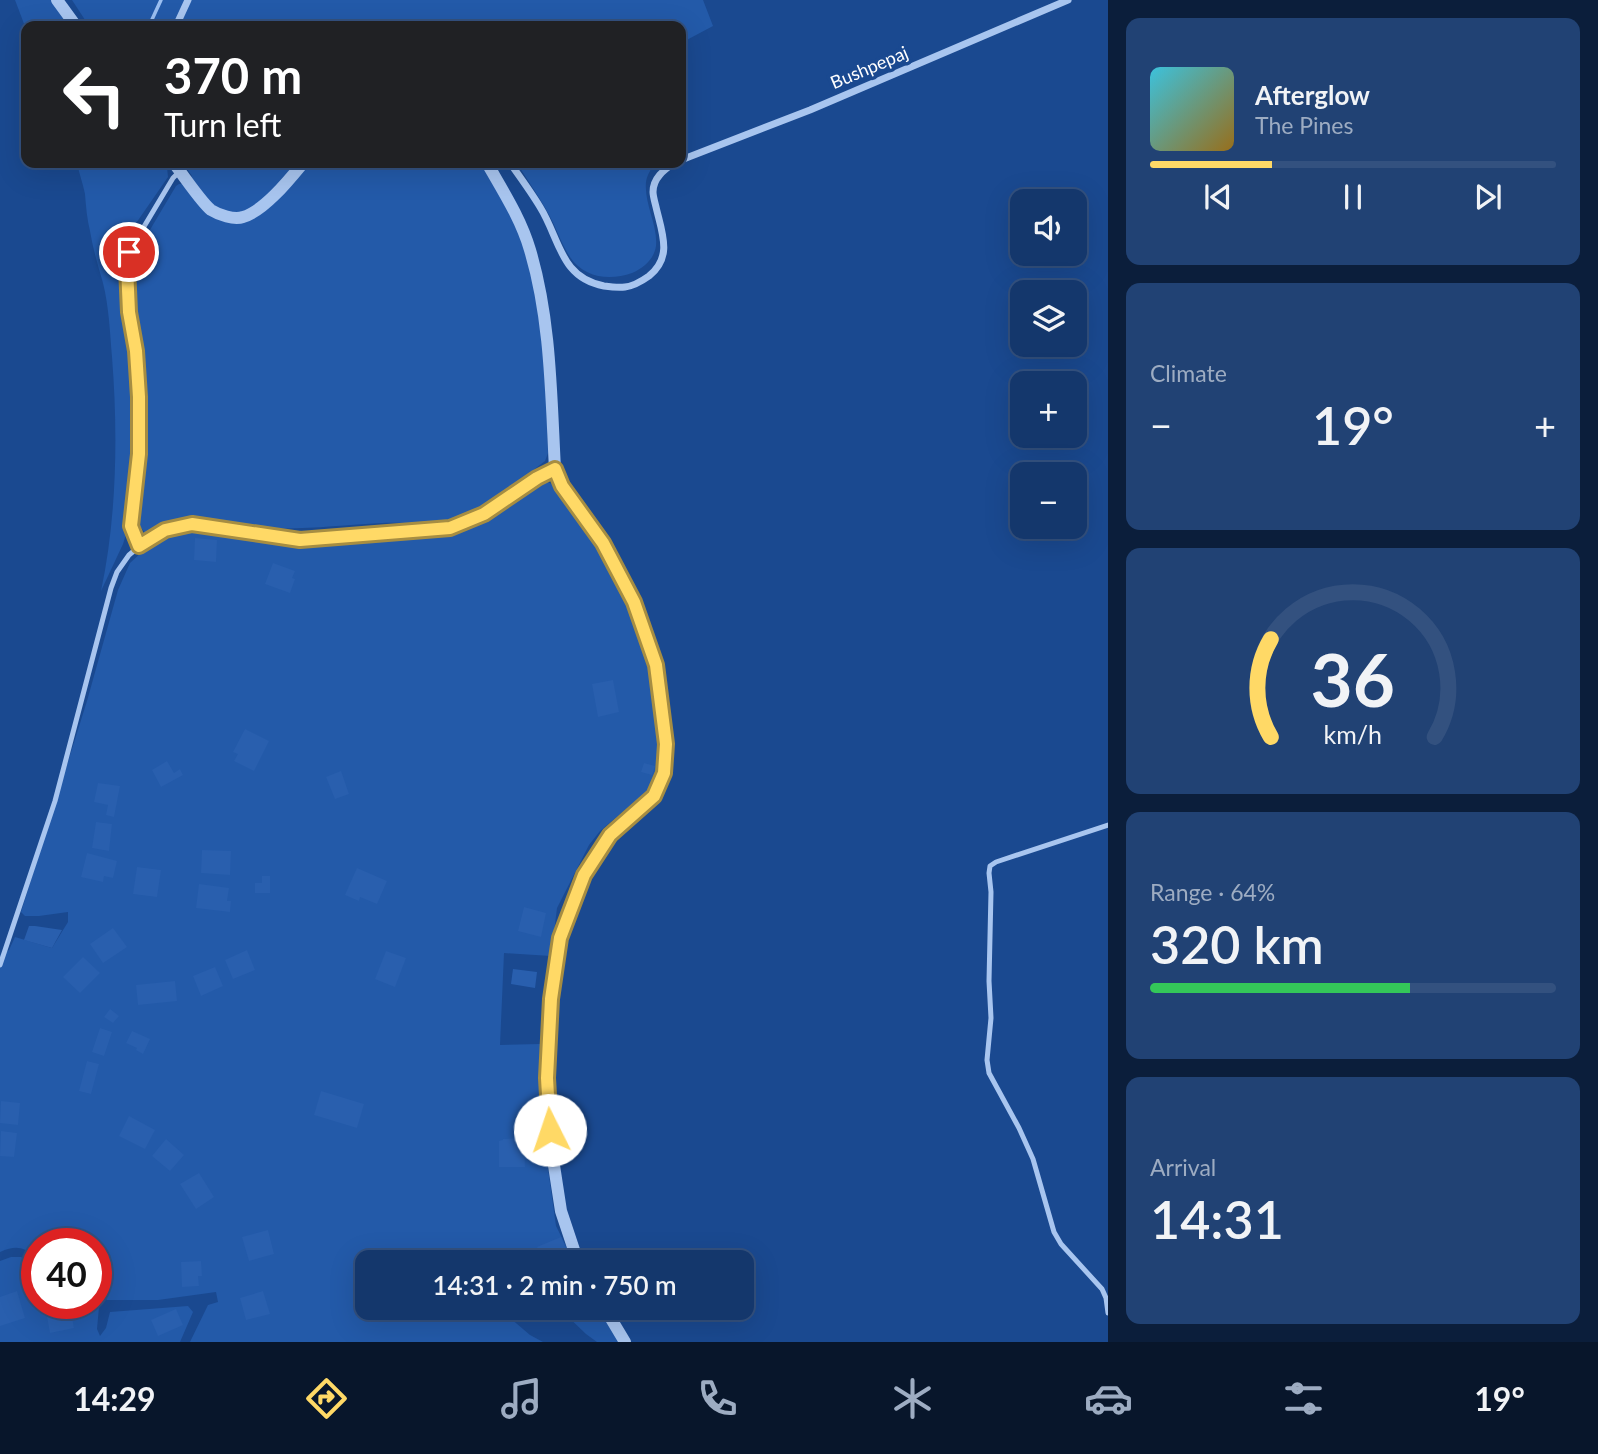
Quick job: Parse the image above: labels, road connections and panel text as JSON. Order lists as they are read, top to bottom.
{
  "streets": {
    "street": ["Bushpepaj"]
  },
  "page": {
    "turn": ["370 m", "Turn left"],
    "song": ["Afterglow", "The Pines"],
    "map_buttons": ["+", "−"],
    "tile": [
      "Climate",
      ["Range · 64%", "320 km"],
      ["Arrival", "14:31"]
    ],
    "heat": ["−", "19°", "+"],
    "limit": "40",
    "trip": "14:31 · 2 min · 750 m",
    "tabs": ["14:29", "19°"],
    "gauge": ["36", "km/h"]
  }
}
